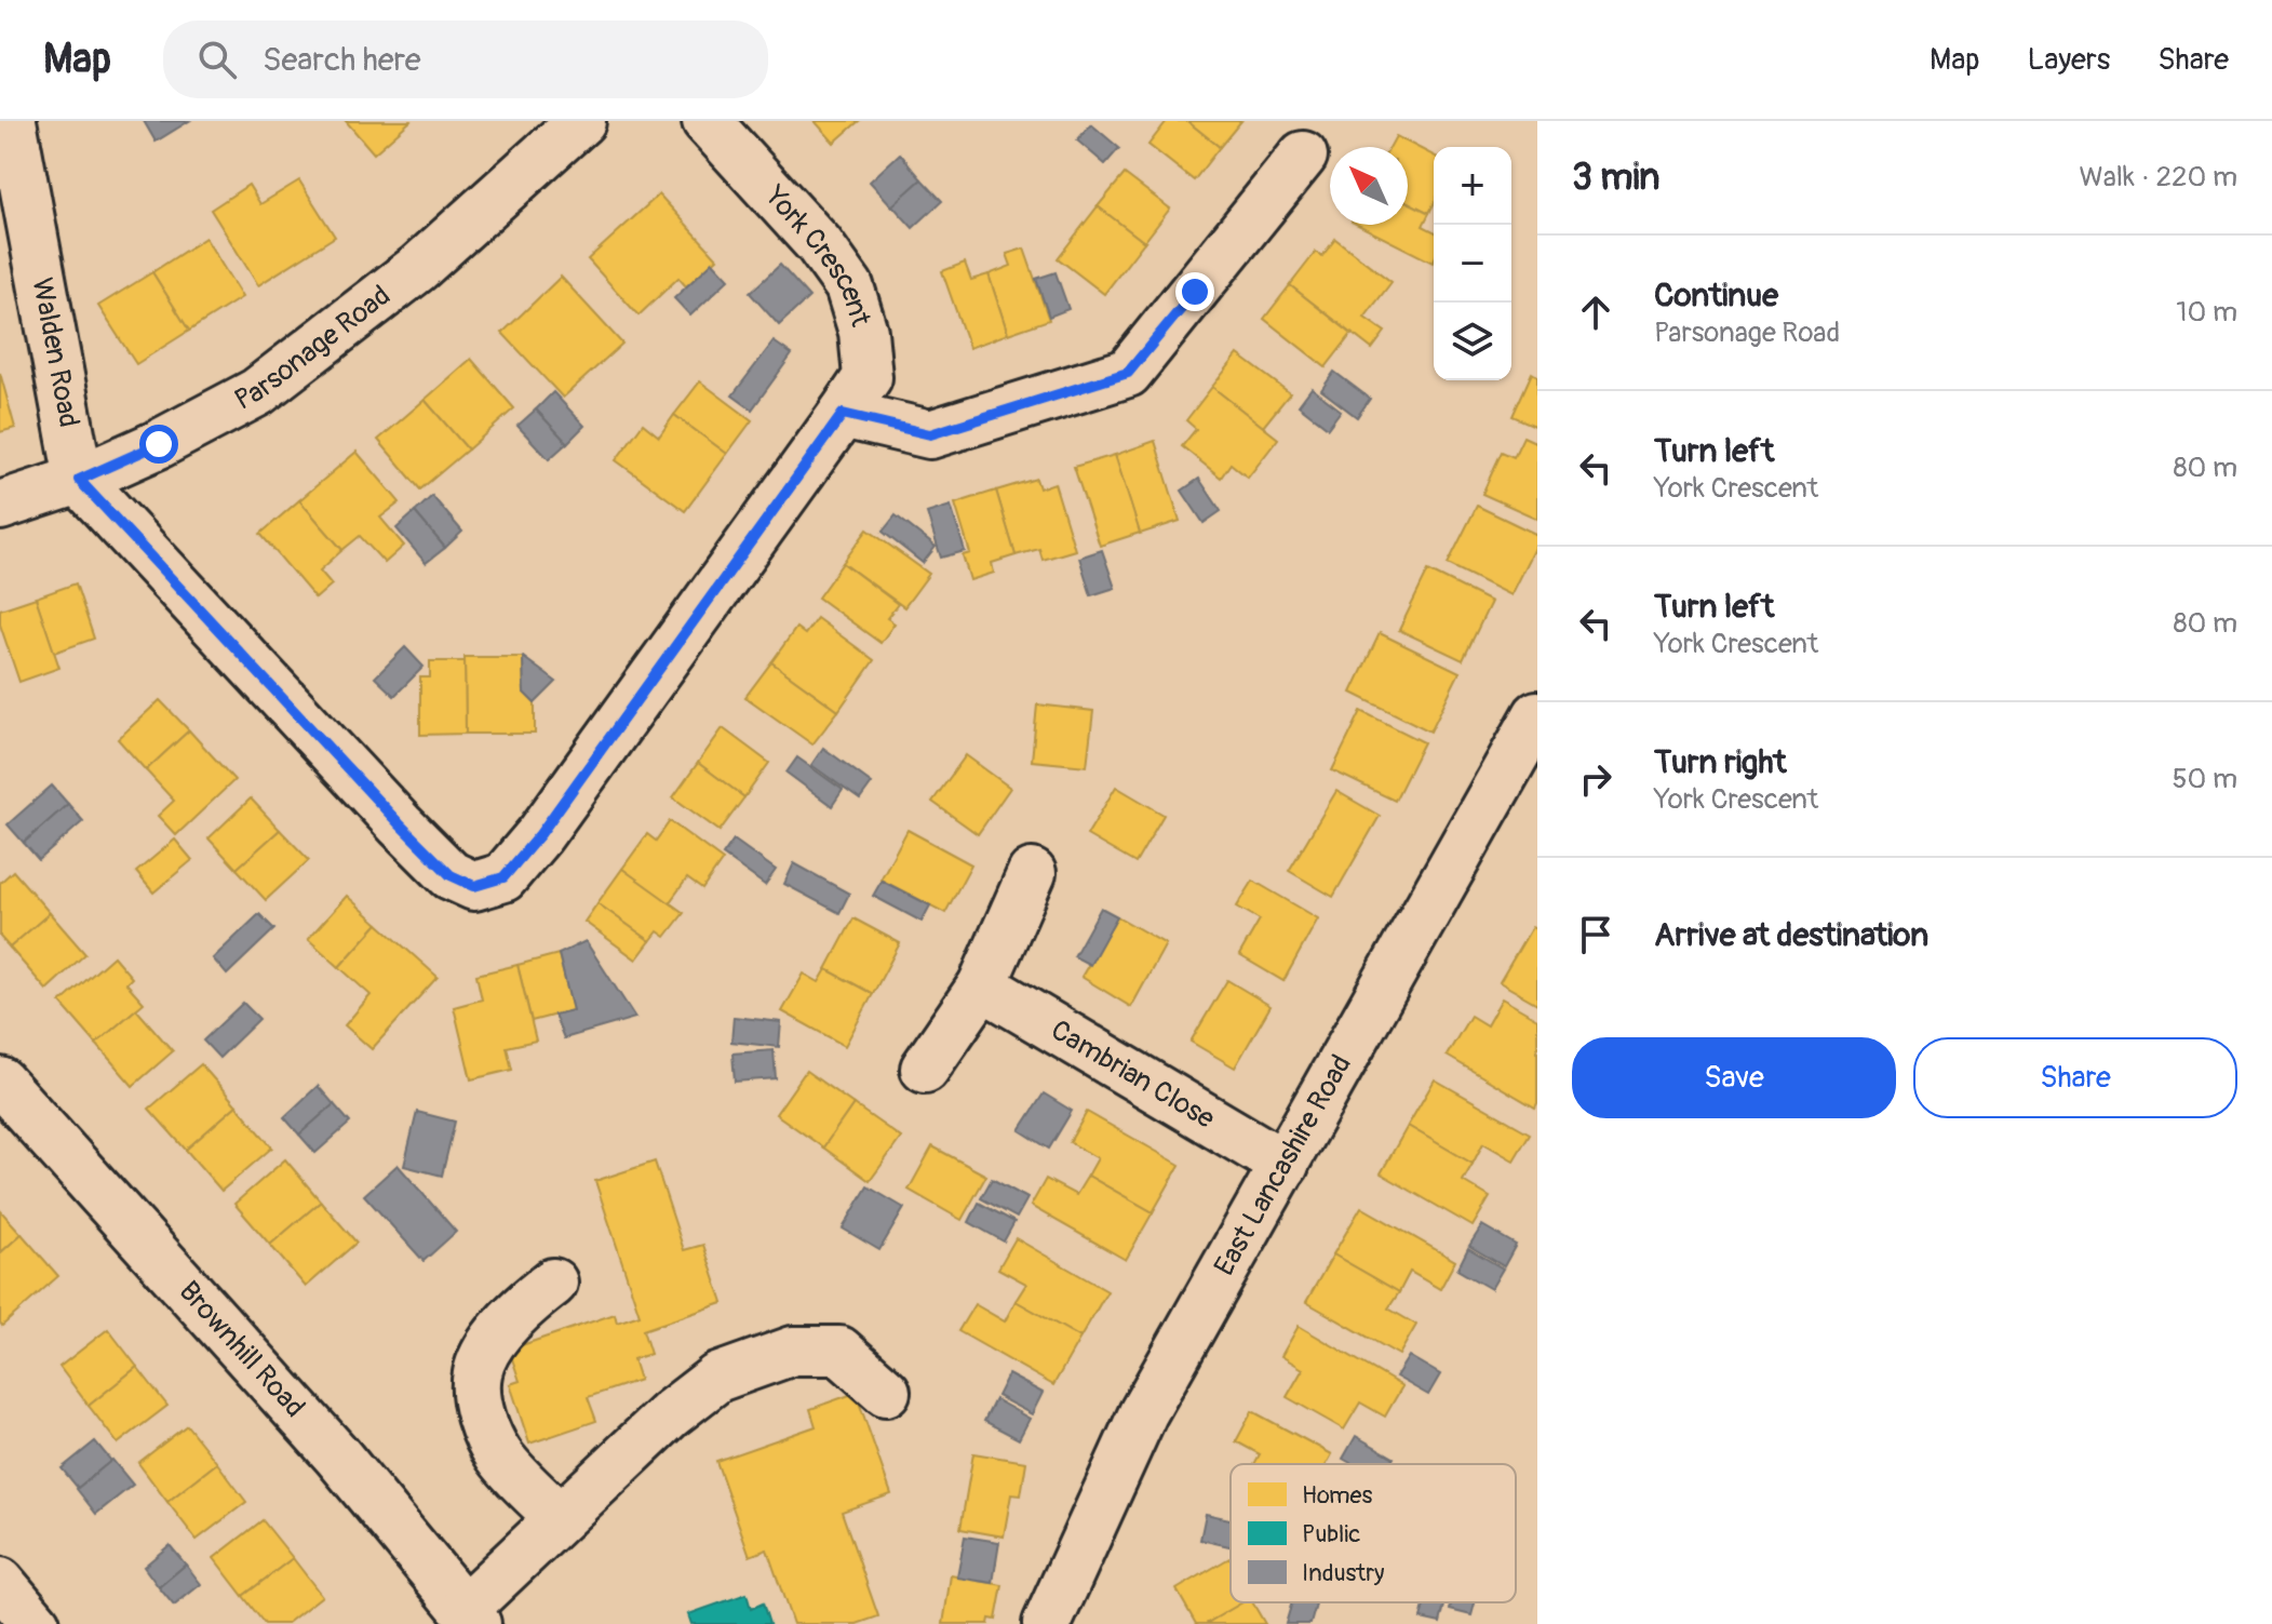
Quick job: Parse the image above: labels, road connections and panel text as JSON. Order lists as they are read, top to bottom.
{
  "streets": {
    "street": [
      "York Crescent",
      "Parsonage Road",
      "Walden Road",
      "Cambrian Close",
      "East Lancashire Road",
      "Brownhill Road"
    ]
  },
  "crossings": [
    ["York Crescent", "Parsonage Road"],
    ["York Crescent", "Walden Road"],
    ["Parsonage Road", "Walden Road"],
    ["Cambrian Close", "East Lancashire Road"]
  ],
  "legend": ["Homes", "Public", "Industry"],
  "north": "top left",
  "page": {
    "header": "Map",
    "search": "Search here",
    "nav": ["Map", "Layers", "Share"],
    "heading": ["3 min", "Walk · 220 m"],
    "map_buttons": ["+", "−"],
    "list": [
      ["Continue", "Parsonage Road", "10 m"],
      ["Turn left", "York Crescent", "80 m"],
      ["Turn left", "York Crescent", "80 m"],
      ["Turn right", "York Crescent", "50 m"],
      "Arrive at destination"
    ],
    "buttons": ["Save", "Share"]
  }
}
